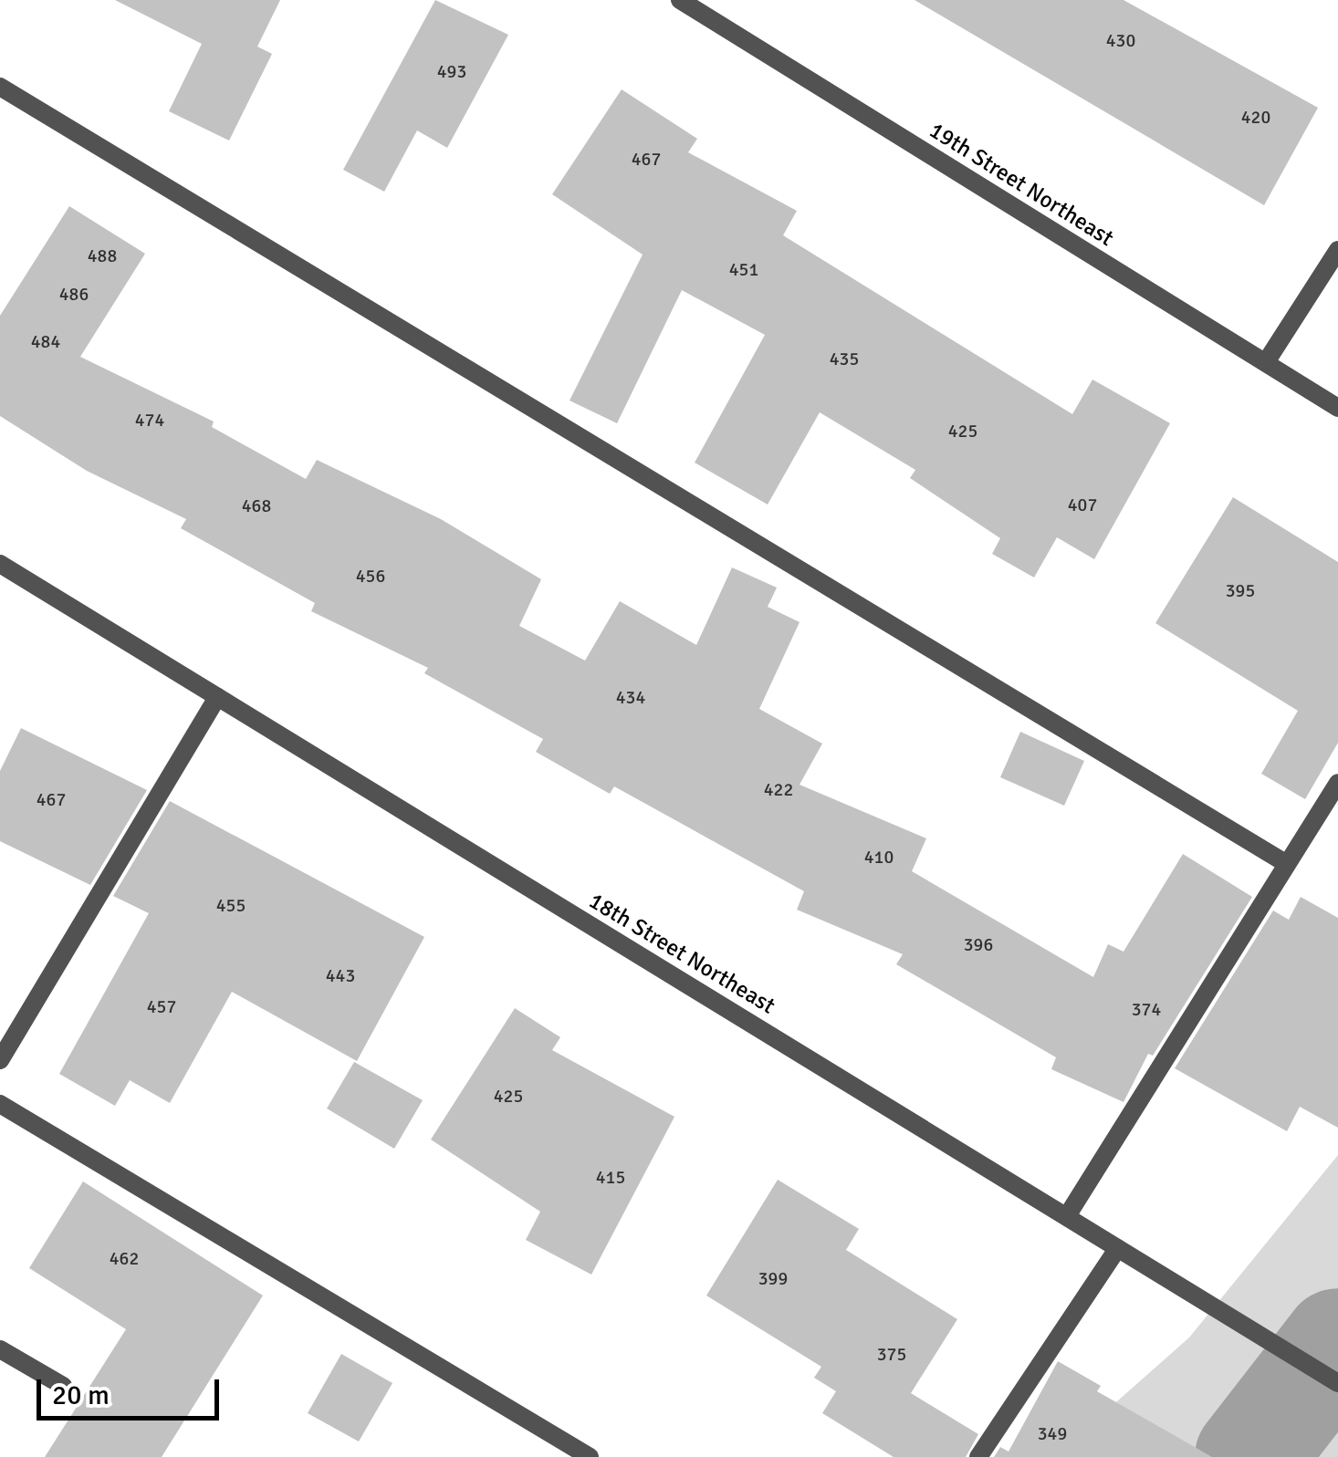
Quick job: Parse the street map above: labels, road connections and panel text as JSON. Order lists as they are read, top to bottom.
{
  "streets": {
    "street": ["19th Street Northeast", "18th Street Northeast"]
  },
  "house_numbers": [
    "430",
    "493",
    "420",
    "467",
    "488",
    "451",
    "486",
    "484",
    "435",
    "474",
    "425",
    "407",
    "468",
    "456",
    "395",
    "434",
    "422",
    "467",
    "410",
    "455",
    "396",
    "443",
    "457",
    "374",
    "425",
    "415",
    "462",
    "399",
    "375",
    "349"
  ],
  "scale_bar": "20 m"
}
